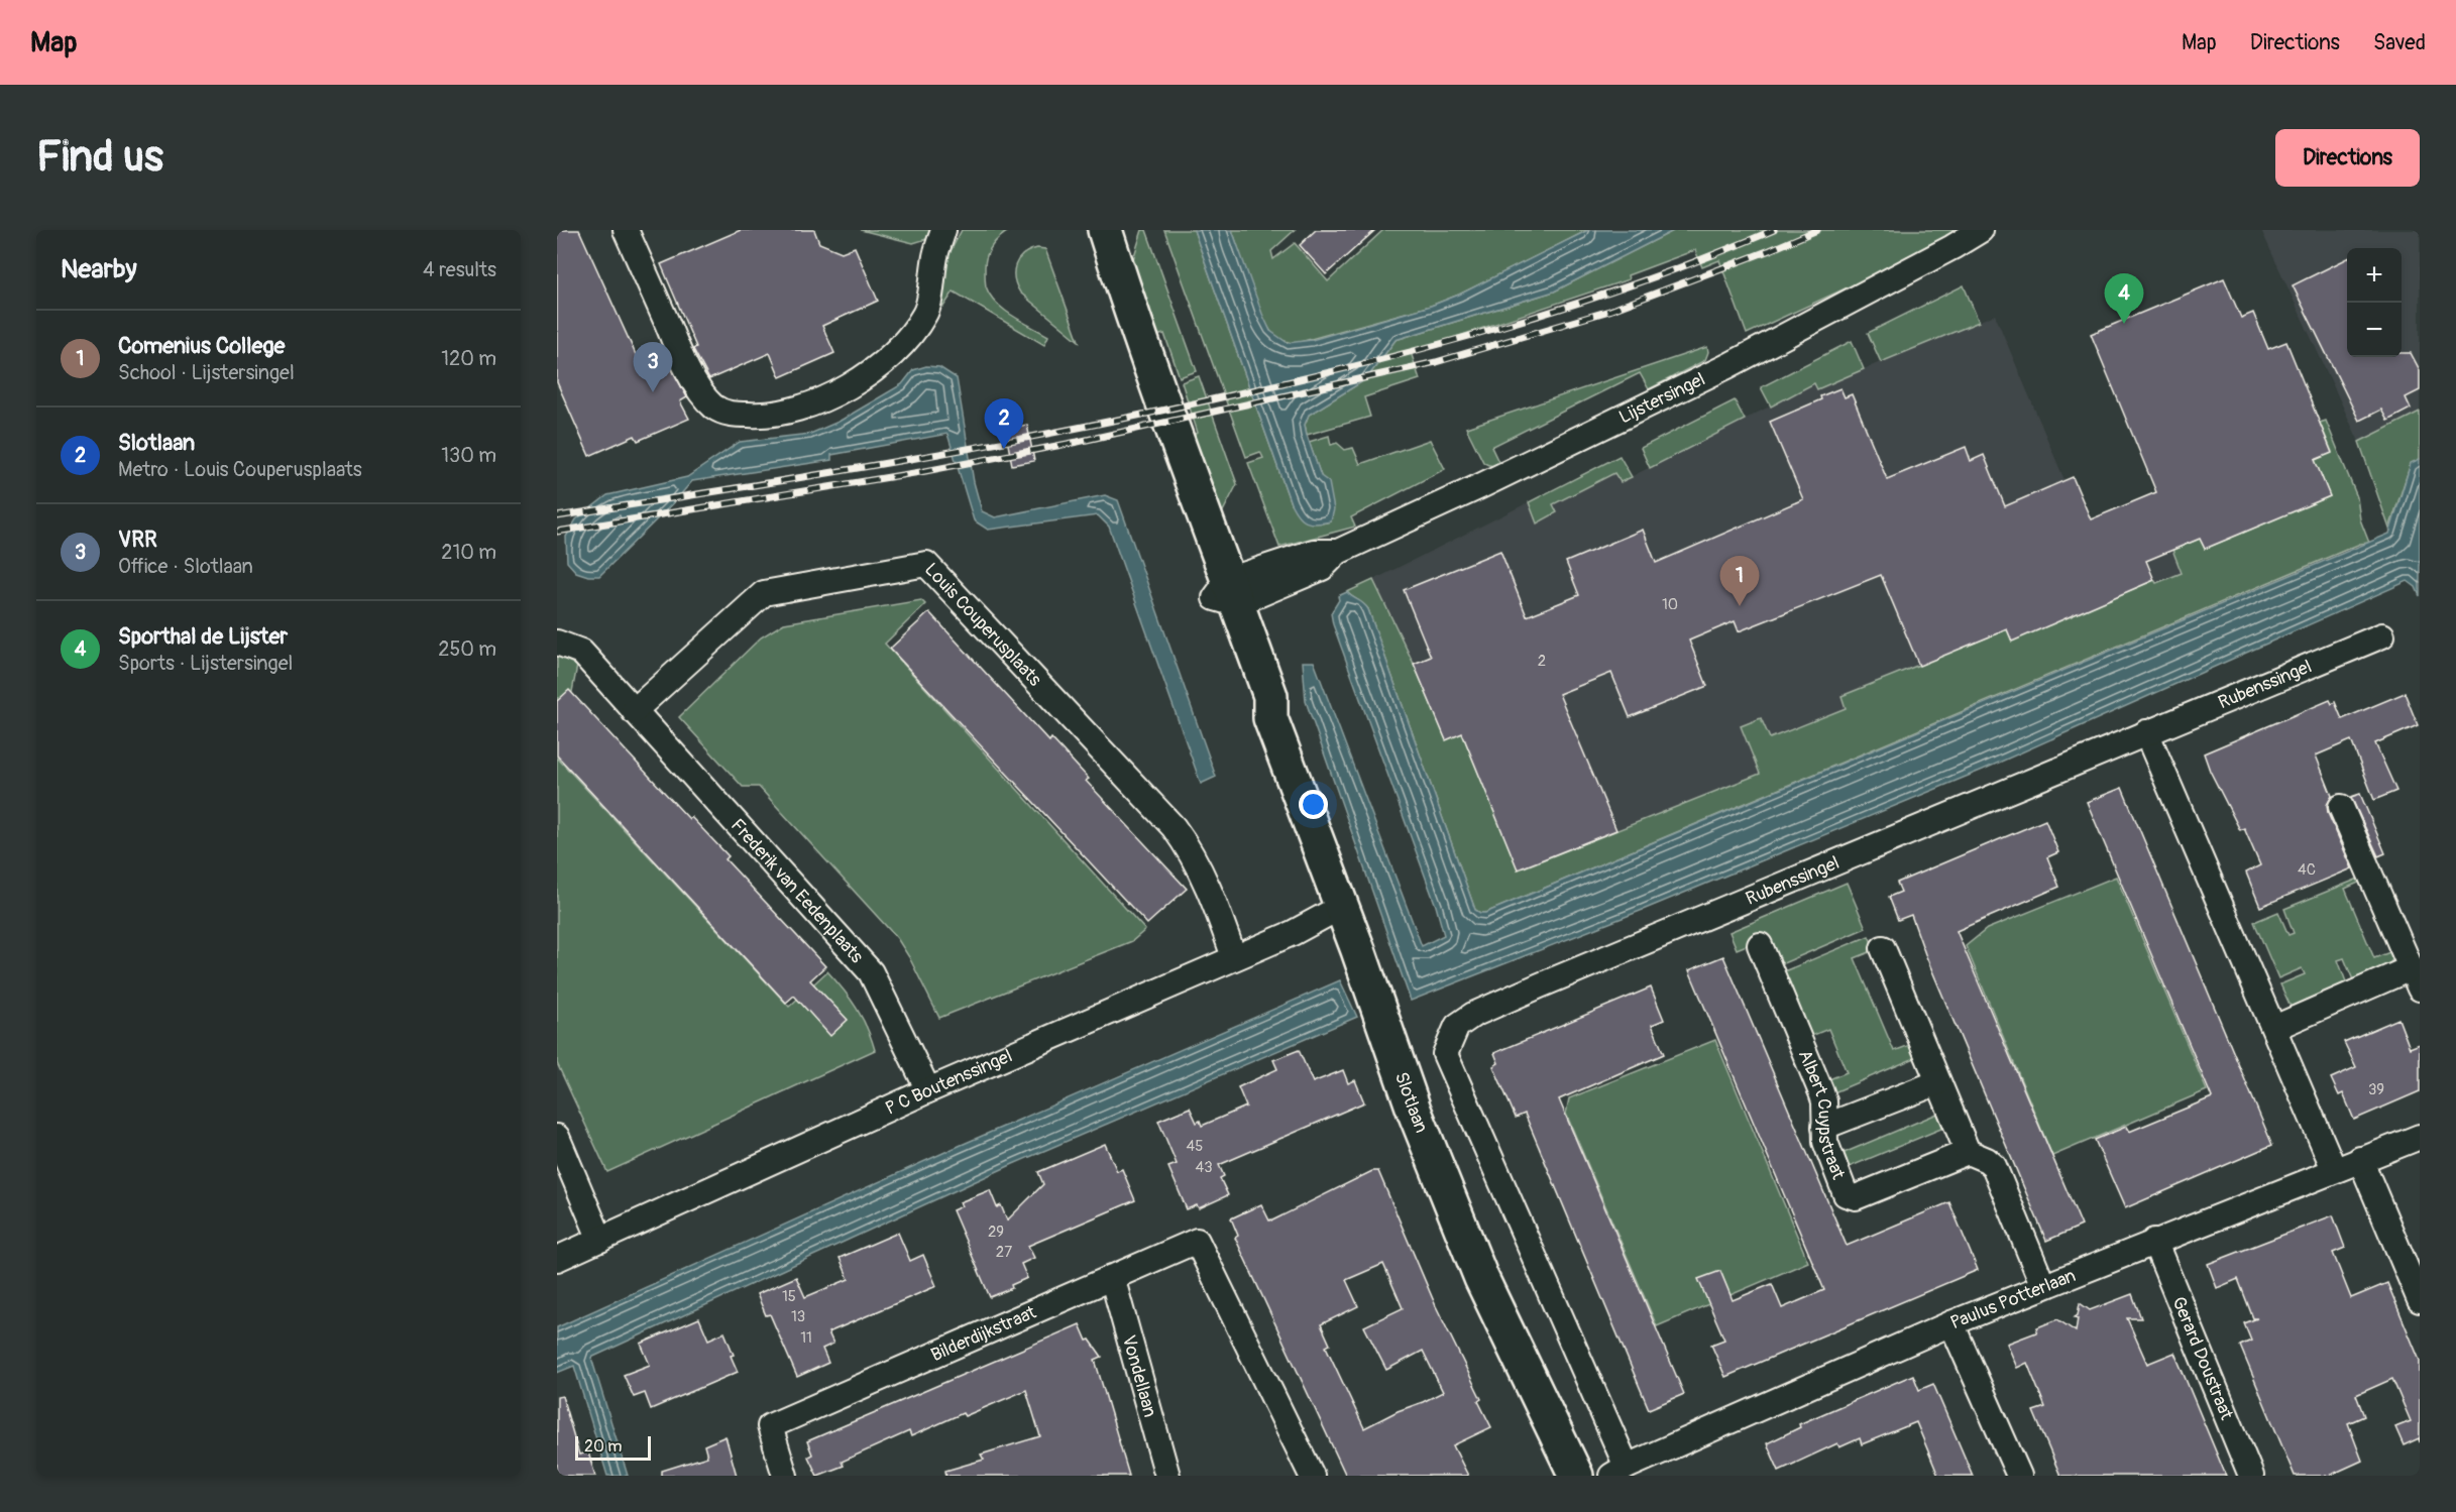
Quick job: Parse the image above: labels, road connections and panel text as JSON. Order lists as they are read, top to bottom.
{
  "streets": {
    "street": [
      "Lijstersingel",
      "Louis Couperusplaats",
      "Rubenssingel",
      "Frederik van Eedenplaats",
      "P C Boutenssingel",
      "Slotlaan",
      "Albert Cuypstraat",
      "Paulus Potterlaan",
      "Bilderdijkstraat",
      "Gerard Doustraat",
      "Vondellaan"
    ]
  },
  "crossings": [
    ["Lijstersingel", "Slotlaan"],
    ["Louis Couperusplaats", "Frederik van Eedenplaats"],
    ["Louis Couperusplaats", "P C Boutenssingel"],
    ["Rubenssingel", "Paulus Potterlaan"],
    ["Frederik van Eedenplaats", "P C Boutenssingel"],
    ["P C Boutenssingel", "Slotlaan"],
    ["Paulus Potterlaan", "Gerard Doustraat"],
    ["Bilderdijkstraat", "Vondellaan"]
  ],
  "house_numbers": [
    "10",
    "2",
    "4C",
    "39",
    "45",
    "43",
    "29",
    "27",
    "15",
    "13",
    "11"
  ],
  "scale_bar": "20 m",
  "page": {
    "header": "Map",
    "nav": ["Map", "Directions", "Saved"],
    "buttons": "Directions",
    "title": "Find us",
    "heading": ["Nearby", "4 results"],
    "map_buttons": ["+", "−"],
    "pins": [
      "4",
      "3",
      "2",
      "1"
    ],
    "list": [
      {
        "mark": "1",
        "name": "Comenius College",
        "note": "School · Lijstersingel",
        "value": "120 m"
      },
      {
        "mark": "2",
        "name": "Slotlaan",
        "note": "Metro · Louis Couperusplaats",
        "value": "130 m"
      },
      {
        "mark": "3",
        "name": "VRR",
        "note": "Office · Slotlaan",
        "value": "210 m"
      },
      {
        "mark": "4",
        "name": "Sporthal de Lijster",
        "note": "Sports · Lijstersingel",
        "value": "250 m"
      }
    ],
    "scale": "20 m"
  }
}
